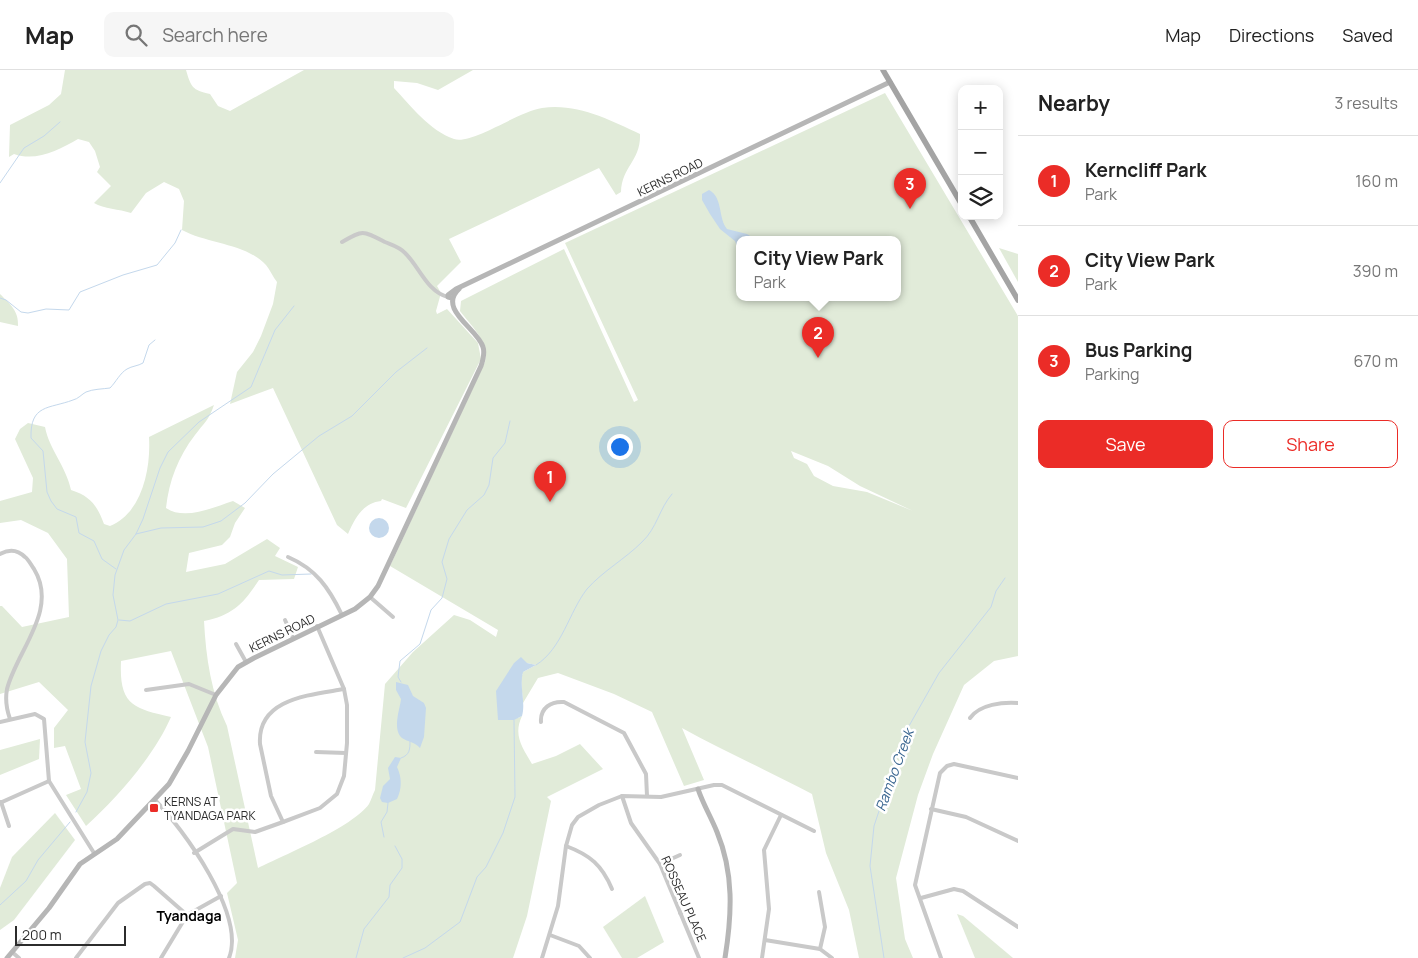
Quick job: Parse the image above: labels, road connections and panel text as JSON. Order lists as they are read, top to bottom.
{
  "streets": {
    "street": ["KERNS ROAD", "ROSSEAU PLACE"]
  },
  "districts": ["Tyandaga"],
  "water": ["Rambo Creek"],
  "places": {
    "transit": ["KERNS AT TYANDAGA PARK"]
  },
  "scale_bar": "200 m",
  "page": {
    "header": "Map",
    "search": "Search here",
    "nav": ["Map", "Directions", "Saved"],
    "heading": ["Nearby", "3 results"],
    "map_buttons": ["+", "−"],
    "list": [
      {
        "mark": "1",
        "name": "Kerncliff Park",
        "note": "Park",
        "value": "160 m"
      },
      {
        "mark": "2",
        "name": "City View Park",
        "note": "Park",
        "value": "390 m"
      },
      {
        "mark": "3",
        "name": "Bus Parking",
        "note": "Parking",
        "value": "670 m"
      }
    ],
    "pins": ["3", "2", "1"],
    "popup": ["City View Park", "Park"],
    "buttons": ["Save", "Share"],
    "scale": "200 m"
  }
}
